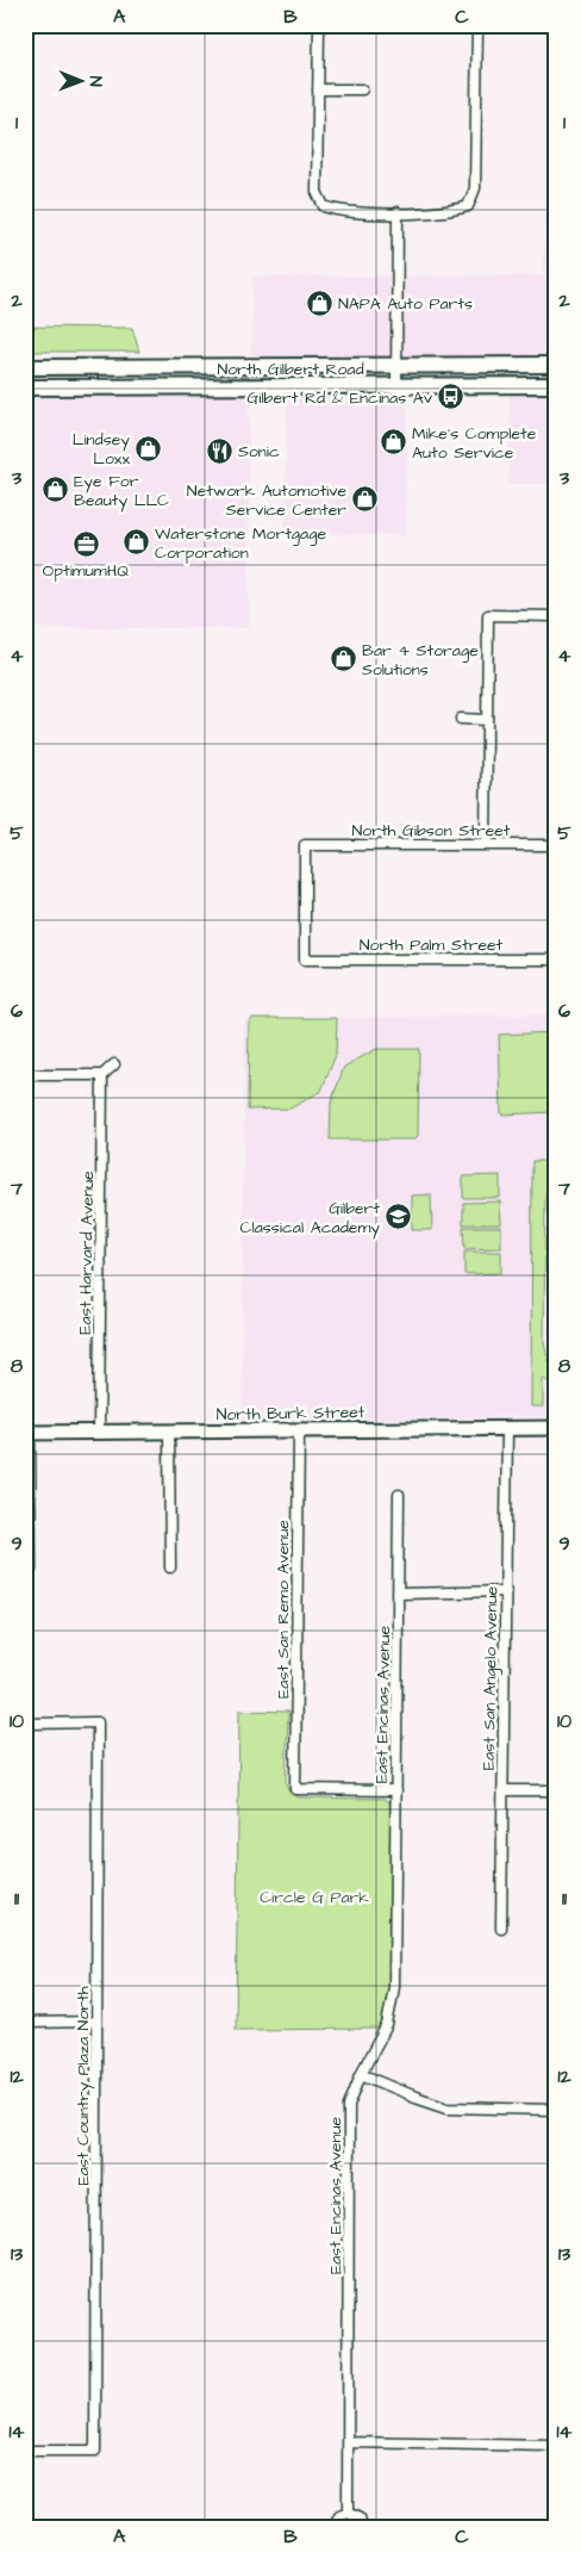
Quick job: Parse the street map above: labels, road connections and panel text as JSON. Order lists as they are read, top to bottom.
{
  "streets": {
    "main road": ["North Gilbert Road"],
    "street": [
      "North Gibson Street",
      "North Palm Street",
      "East Harvard Avenue",
      "North Burk Street",
      "East San Remo Avenue",
      "East San Angelo Avenue",
      "East Encinas Avenue",
      "East Country Plaza North"
    ]
  },
  "crossings": [
    ["North Gibson Street", "North Palm Street"],
    ["East Harvard Avenue", "North Burk Street"],
    ["North Burk Street", "East San Remo Avenue"],
    ["North Burk Street", "East San Angelo Avenue"],
    ["East San Remo Avenue", "East Encinas Avenue"]
  ],
  "parks": ["Circle G Park"],
  "places": {
    "shop": [
      "NAPA Auto Parts",
      "Mike's Complete Auto Service",
      "Lindsey Loxx",
      "Eye For Beauty LLC",
      "Network Automotive Service Center",
      "Waterstone Mortgage Corporation",
      "Bar 4 Storage Solutions"
    ],
    "bus stop": ["Gilbert Rd & Encinas Av"],
    "restaurant": ["Sonic"],
    "office": ["OptimumHQ"],
    "school or university": ["Gilbert Classical Academy"]
  },
  "north": "right",
  "grid": {
    "columns": ["A", "B", "C"],
    "rows": [
      "1",
      "2",
      "3",
      "4",
      "5",
      "6",
      "7",
      "8",
      "9",
      "10",
      "11",
      "12",
      "13",
      "14"
    ]
  }
}
